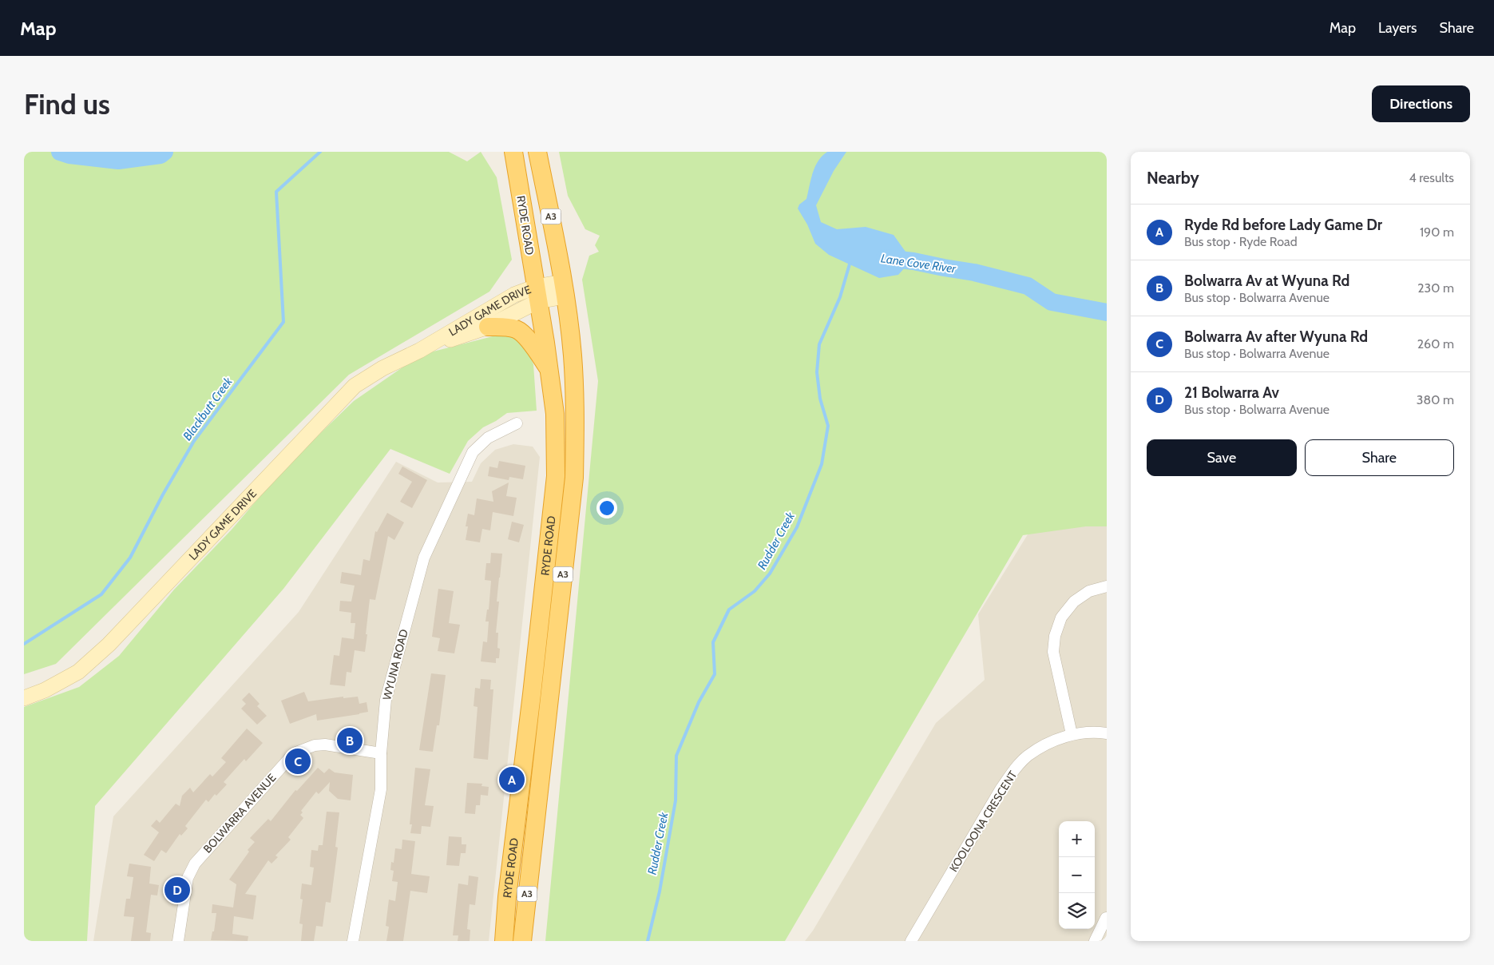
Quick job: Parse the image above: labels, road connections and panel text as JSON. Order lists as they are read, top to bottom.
{
  "streets": {
    "highway": ["A3", "RYDE ROAD"],
    "main road": ["LADY GAME DRIVE"],
    "street": ["WYUNA ROAD", "BOLWARRA AVENUE", "KOOLOONA CRESCENT"]
  },
  "crossings": [
    ["RYDE ROAD", "LADY GAME DRIVE"],
    ["WYUNA ROAD", "BOLWARRA AVENUE"]
  ],
  "water": ["Lane Cove River", "Blackbutt Creek", "Rudder Creek"],
  "page": {
    "header": "Map",
    "nav": ["Map", "Layers", "Share"],
    "buttons": [
      "Directions",
      ["Save", "Share"]
    ],
    "title": "Find us",
    "heading": ["Nearby", "4 results"],
    "list": [
      {
        "mark": "A",
        "name": "Ryde Rd before Lady Game Dr",
        "note": "Bus stop · Ryde Road",
        "value": "190 m"
      },
      {
        "mark": "B",
        "name": "Bolwarra Av at Wyuna Rd",
        "note": "Bus stop · Bolwarra Avenue",
        "value": "230 m"
      },
      {
        "mark": "C",
        "name": "Bolwarra Av after Wyuna Rd",
        "note": "Bus stop · Bolwarra Avenue",
        "value": "260 m"
      },
      {
        "mark": "D",
        "name": "21 Bolwarra Av",
        "note": "Bus stop · Bolwarra Avenue",
        "value": "380 m"
      }
    ],
    "pins": [
      "B",
      "C",
      "A",
      "D"
    ],
    "map_buttons": ["+", "−"]
  }
}
